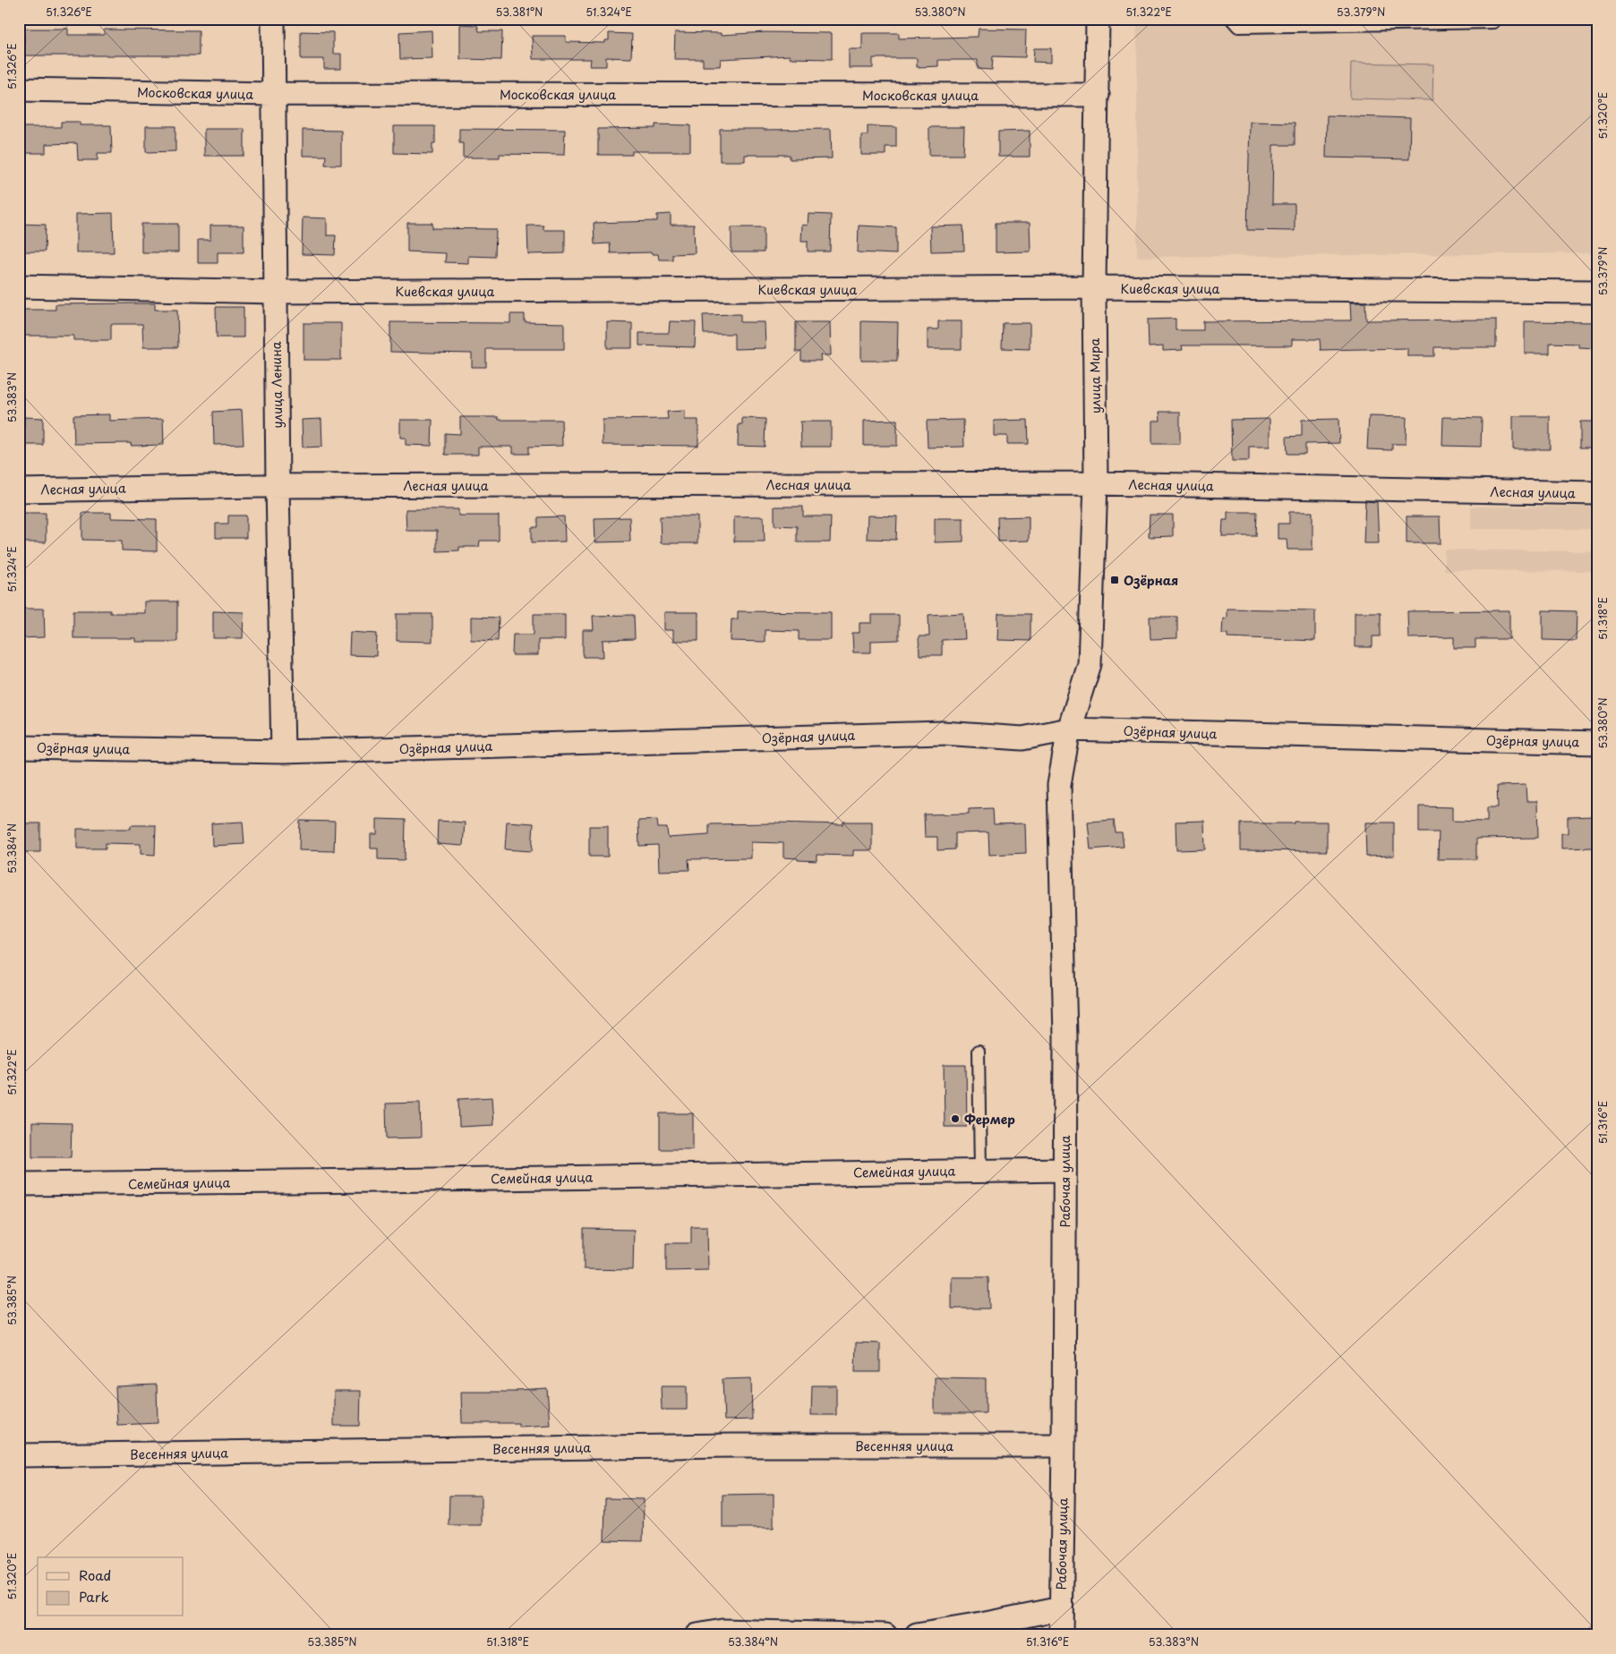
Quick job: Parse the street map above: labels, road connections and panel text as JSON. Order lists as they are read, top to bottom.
{
  "streets": {
    "street": [
      "Московская улица",
      "Киевская улица",
      "улица Мира",
      "улица Ленина",
      "Лесная улица",
      "Озёрная улица",
      "Семейная улица",
      "Рабочая улица",
      "Весенняя улица"
    ]
  },
  "crossings": [
    ["Московская улица", "улица Мира"],
    ["Московская улица", "улица Ленина"],
    ["Киевская улица", "улица Мира"],
    ["Киевская улица", "улица Ленина"],
    ["улица Мира", "Лесная улица"],
    ["улица Мира", "Озёрная улица"],
    ["улица Мира", "Рабочая улица"],
    ["улица Ленина", "Лесная улица"],
    ["улица Ленина", "Озёрная улица"],
    ["Озёрная улица", "Рабочая улица"],
    ["Семейная улица", "Рабочая улица"],
    ["Рабочая улица", "Весенняя улица"]
  ],
  "places": {
    "transit": ["Озёрная"],
    "other": ["Фермер"]
  },
  "legend": ["Road", "Park"],
  "coordinates": [
    "51.326°E",
    "53.381°N",
    "51.324°E",
    "53.380°N",
    "51.322°E",
    "53.379°N",
    "51.320°E",
    "53.383°N",
    "51.318°E",
    "53.384°N",
    "51.316°E",
    "53.385°N"
  ]
}
